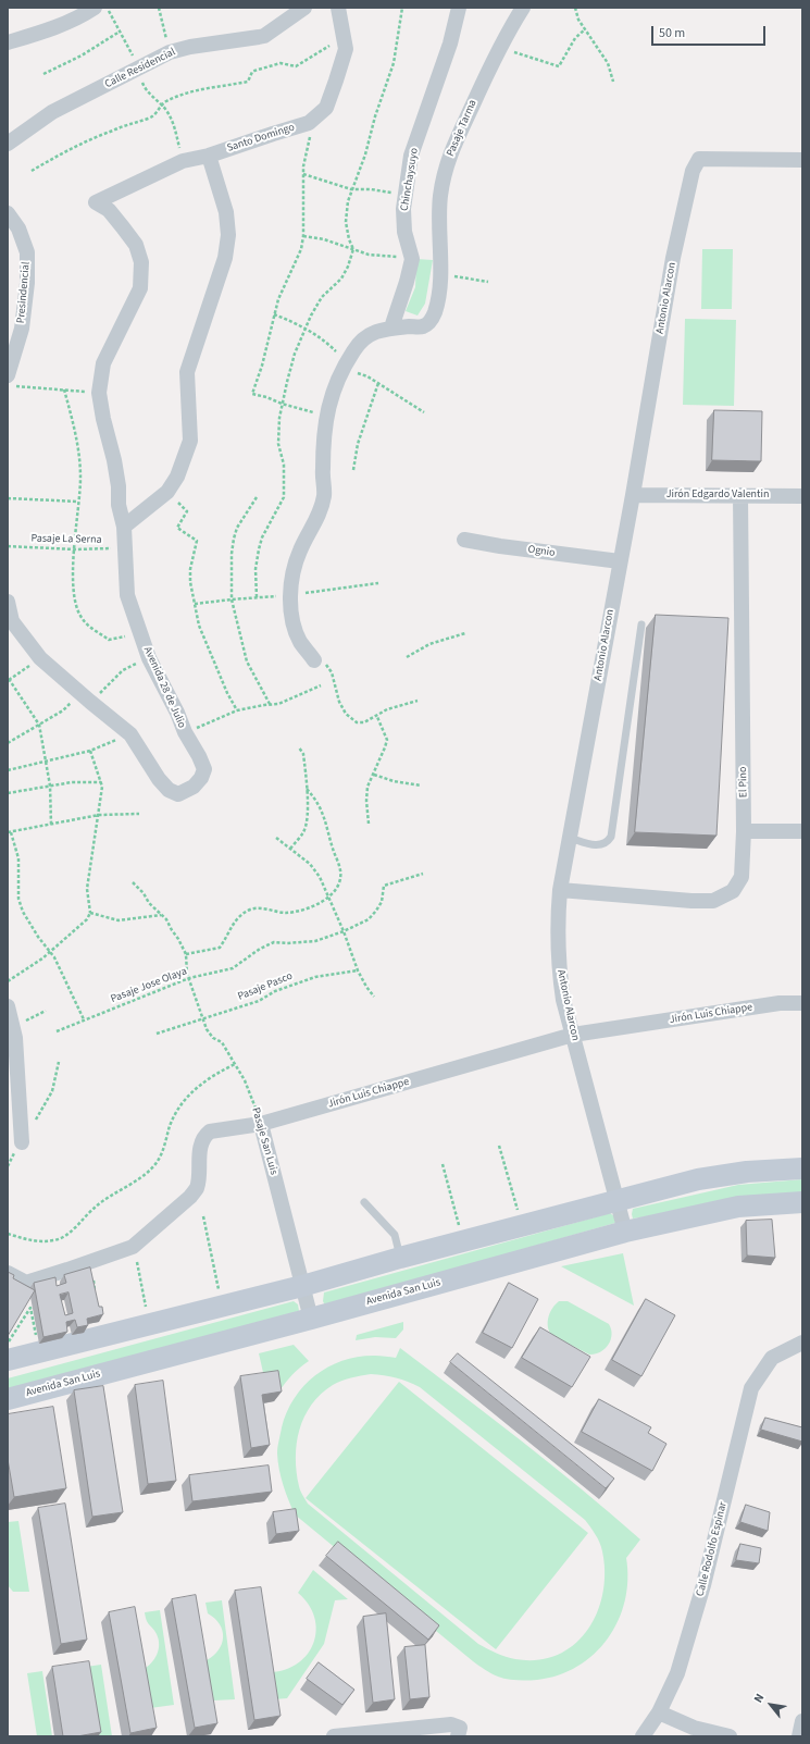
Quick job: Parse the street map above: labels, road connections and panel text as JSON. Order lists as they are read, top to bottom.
{
  "streets": {
    "main road": ["Avenida San Luis"],
    "street": [
      "Calle Residencial",
      "Pasaje Tarma",
      "Santo Domingo",
      "Chinchaysuyo",
      "Presindencial",
      "Antonio Alarcon",
      "Jirón Edgardo Valentin",
      "Ognio",
      "Avenida 28 de Julio",
      "El Pino",
      "Jirón Luis Chiappe",
      "Pasaje San Luis",
      "Calle Rodolfo Espinar"
    ],
    "path": ["Pasaje La Serna", "Pasaje Jose Olaya", "Pasaje Pasco"]
  },
  "crossings": [
    ["Pasaje Tarma", "Chinchaysuyo"],
    ["Santo Domingo", "Avenida 28 de Julio"],
    ["Antonio Alarcon", "Jirón Edgardo Valentin"],
    ["Antonio Alarcon", "Ognio"],
    ["Antonio Alarcon", "El Pino"],
    ["Antonio Alarcon", "Jirón Luis Chiappe"],
    ["Antonio Alarcon", "Avenida San Luis"],
    ["Jirón Edgardo Valentin", "El Pino"],
    ["Pasaje La Serna", "Avenida 28 de Julio"],
    ["Pasaje Jose Olaya", "Pasaje San Luis"],
    ["Pasaje Pasco", "Pasaje San Luis"],
    ["Jirón Luis Chiappe", "Pasaje San Luis"],
    ["Pasaje San Luis", "Avenida San Luis"]
  ],
  "scale_bar": "50 m",
  "north": "top left"
}
